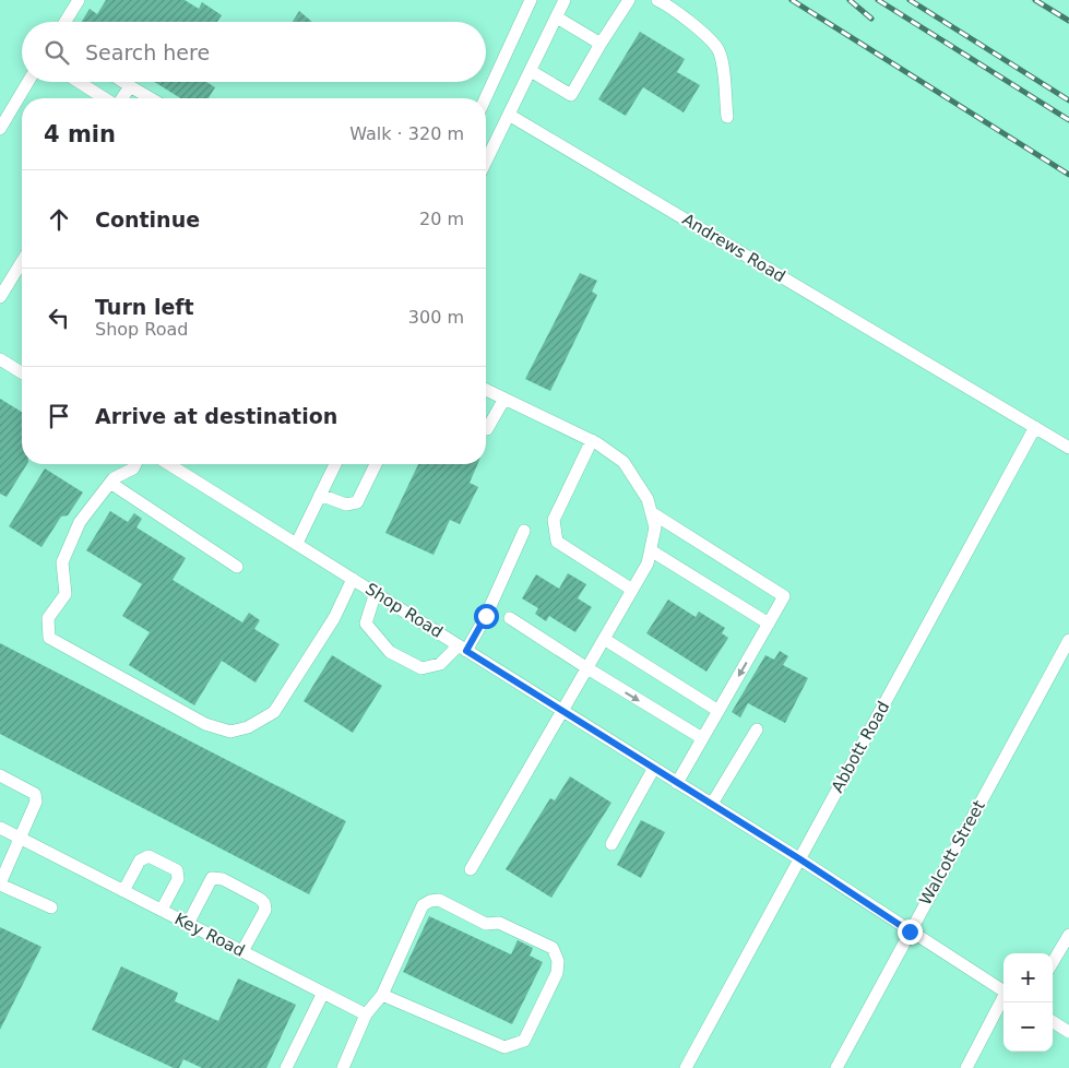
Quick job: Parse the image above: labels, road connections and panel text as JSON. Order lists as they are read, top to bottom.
{
  "streets": {
    "street": [
      "Andrews Road",
      "Shop Road",
      "Abbott Road",
      "Walcott Street",
      "Key Road"
    ]
  },
  "crossings": [
    ["Andrews Road", "Abbott Road"],
    ["Shop Road", "Abbott Road"],
    ["Shop Road", "Walcott Street"]
  ],
  "page": {
    "search": "Search here",
    "heading": ["4 min", "Walk · 320 m"],
    "list": [
      ["Continue", "20 m"],
      ["Turn left", "Shop Road", "300 m"],
      "Arrive at destination"
    ],
    "map_buttons": ["+", "−"]
  }
}
